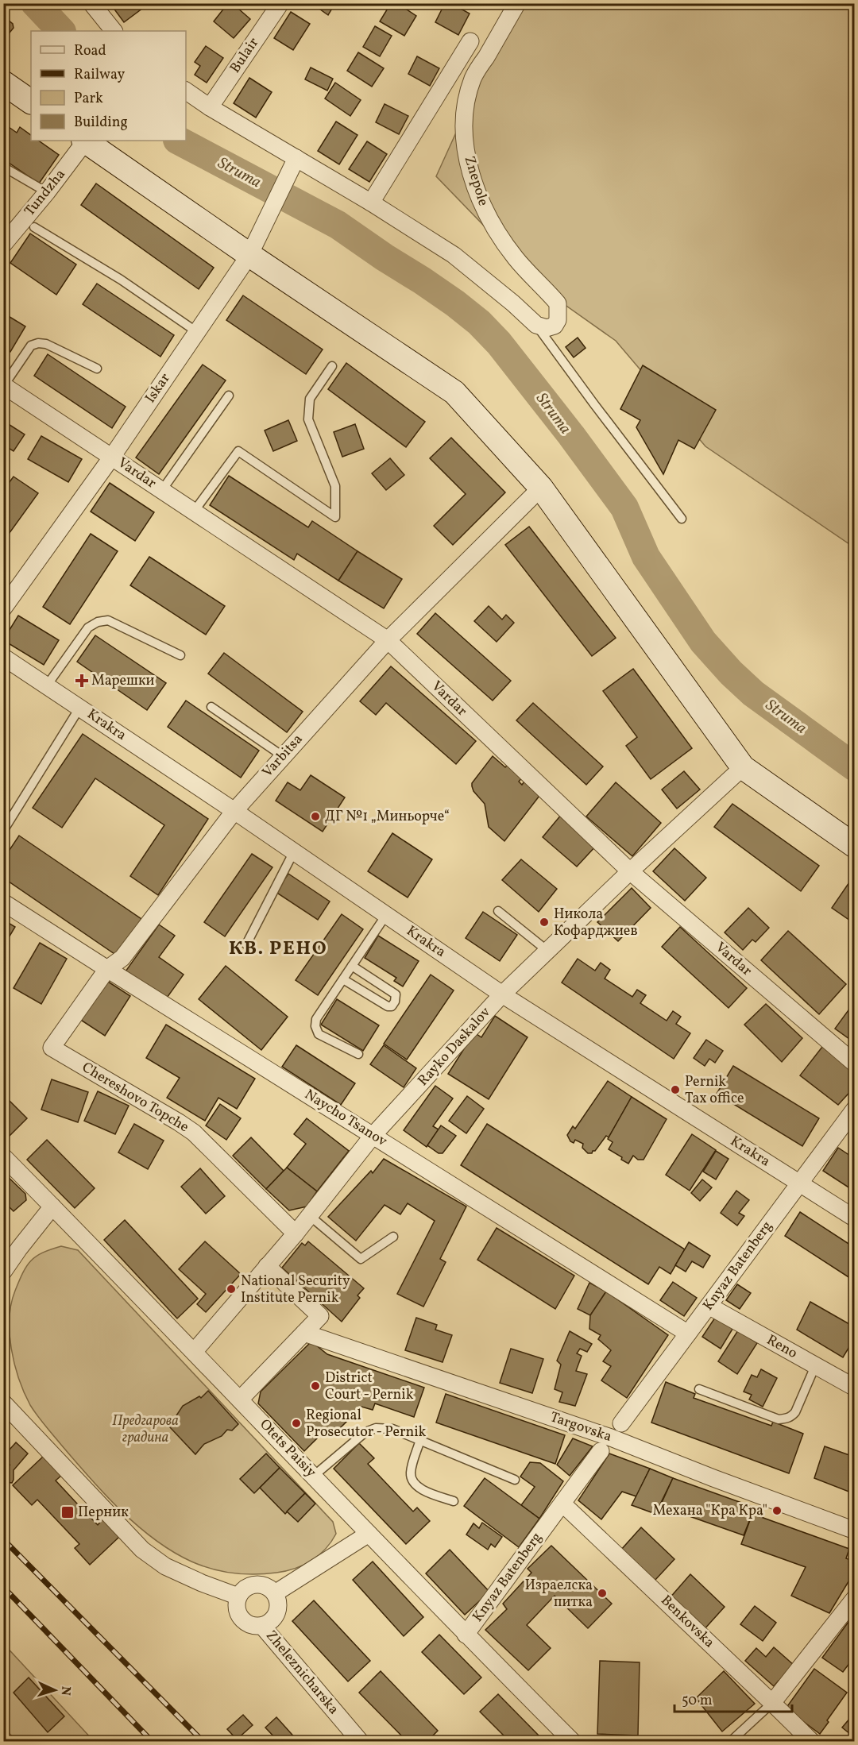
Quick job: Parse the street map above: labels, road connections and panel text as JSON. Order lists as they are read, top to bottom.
{
  "streets": {
    "street": [
      "Bulair",
      "Znepole",
      "Tundzha",
      "Iskar",
      "Vardar",
      "Krakra",
      "Varbitsa",
      "Rayko Daskalov",
      "Chereshovo Topche",
      "Naycho Tsanov",
      "Knyaz Batenberg",
      "Reno",
      "Targovska",
      "Otets Paisiy",
      "Benkovska",
      "Zheleznicharska"
    ]
  },
  "crossings": [
    ["Iskar", "Vardar"],
    ["Vardar", "Varbitsa"],
    ["Vardar", "Rayko Daskalov"],
    ["Krakra", "Varbitsa"],
    ["Krakra", "Rayko Daskalov"],
    ["Krakra", "Knyaz Batenberg"],
    ["Varbitsa", "Chereshovo Topche"],
    ["Varbitsa", "Naycho Tsanov"],
    ["Rayko Daskalov", "Chereshovo Topche"],
    ["Rayko Daskalov", "Naycho Tsanov"],
    ["Rayko Daskalov", "Otets Paisiy"],
    ["Naycho Tsanov", "Knyaz Batenberg"],
    ["Knyaz Batenberg", "Reno"],
    ["Knyaz Batenberg", "Otets Paisiy"],
    ["Knyaz Batenberg", "Benkovska"]
  ],
  "districts": ["КВ. РЕНО"],
  "water": ["Struma"],
  "parks": ["Предгарова градина"],
  "places": {
    "health": ["Марешки"],
    "other": [
      "ДГ №1 „Миньорче“",
      "Никола Кофарджиев",
      "Pernik Tax office",
      "National Security Institute Pernik",
      "District Court - Pernik",
      "Regional Prosecutor - Pernik",
      "Механа \"Кра Кра\"",
      "Израелска питка"
    ],
    "transit": ["Перник"]
  },
  "legend": [
    "Road",
    "Railway",
    "Park",
    "Building"
  ],
  "scale_bar": "50 m",
  "north": "right"
}
